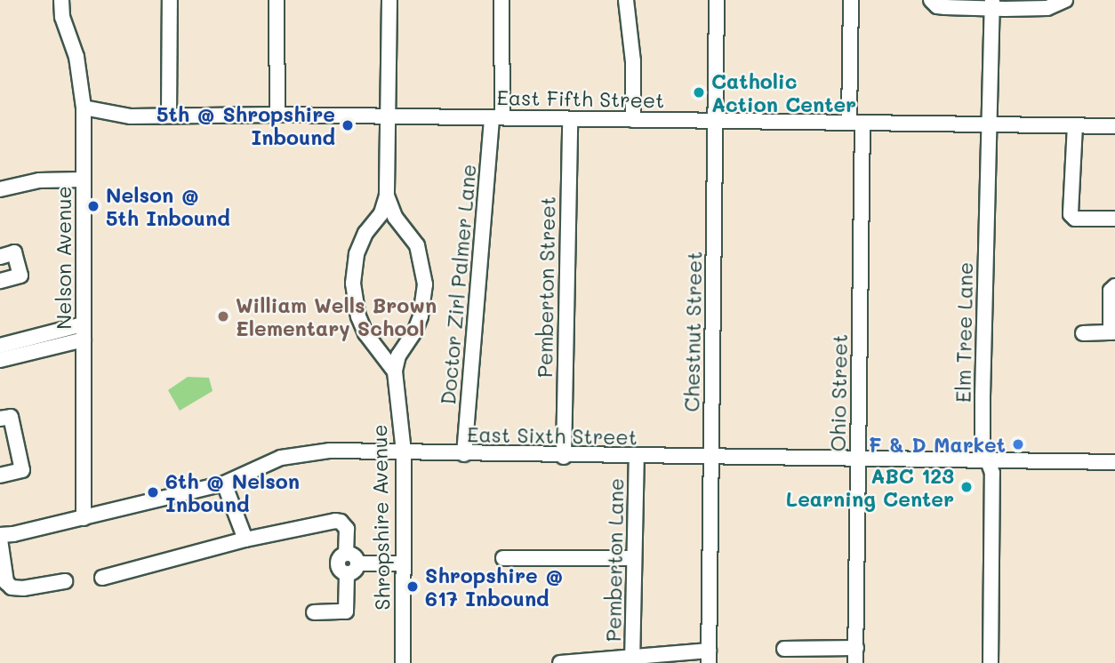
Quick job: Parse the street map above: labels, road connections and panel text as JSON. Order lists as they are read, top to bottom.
{
  "streets": {
    "street": [
      "East Fifth Street",
      "Nelson Avenue",
      "Doctor Zirl Palmer Lane",
      "Pemberton Street",
      "Chestnut Street",
      "Elm Tree Lane",
      "Ohio Street",
      "East Sixth Street",
      "Shropshire Avenue",
      "Pemberton Lane"
    ]
  },
  "crossings": [
    ["East Fifth Street", "Nelson Avenue"],
    ["East Fifth Street", "Doctor Zirl Palmer Lane"],
    ["East Fifth Street", "Pemberton Street"],
    ["East Fifth Street", "Chestnut Street"],
    ["East Fifth Street", "Elm Tree Lane"],
    ["East Fifth Street", "Ohio Street"],
    ["East Fifth Street", "Shropshire Avenue"],
    ["Nelson Avenue", "East Sixth Street"],
    ["Doctor Zirl Palmer Lane", "East Sixth Street"],
    ["Pemberton Street", "East Sixth Street"],
    ["Chestnut Street", "East Sixth Street"],
    ["Elm Tree Lane", "East Sixth Street"],
    ["Ohio Street", "East Sixth Street"],
    ["East Sixth Street", "Shropshire Avenue"],
    ["East Sixth Street", "Pemberton Lane"]
  ],
  "places": [
    "Catholic Action Center",
    "5th @ Shropshire Inbound",
    "Nelson @ 5th Inbound",
    "William Wells Brown Elementary School",
    "F & D Market",
    "ABC 123 Learning Center",
    "6th @ Nelson Inbound",
    "Shropshire @ 617 Inbound"
  ]
}
